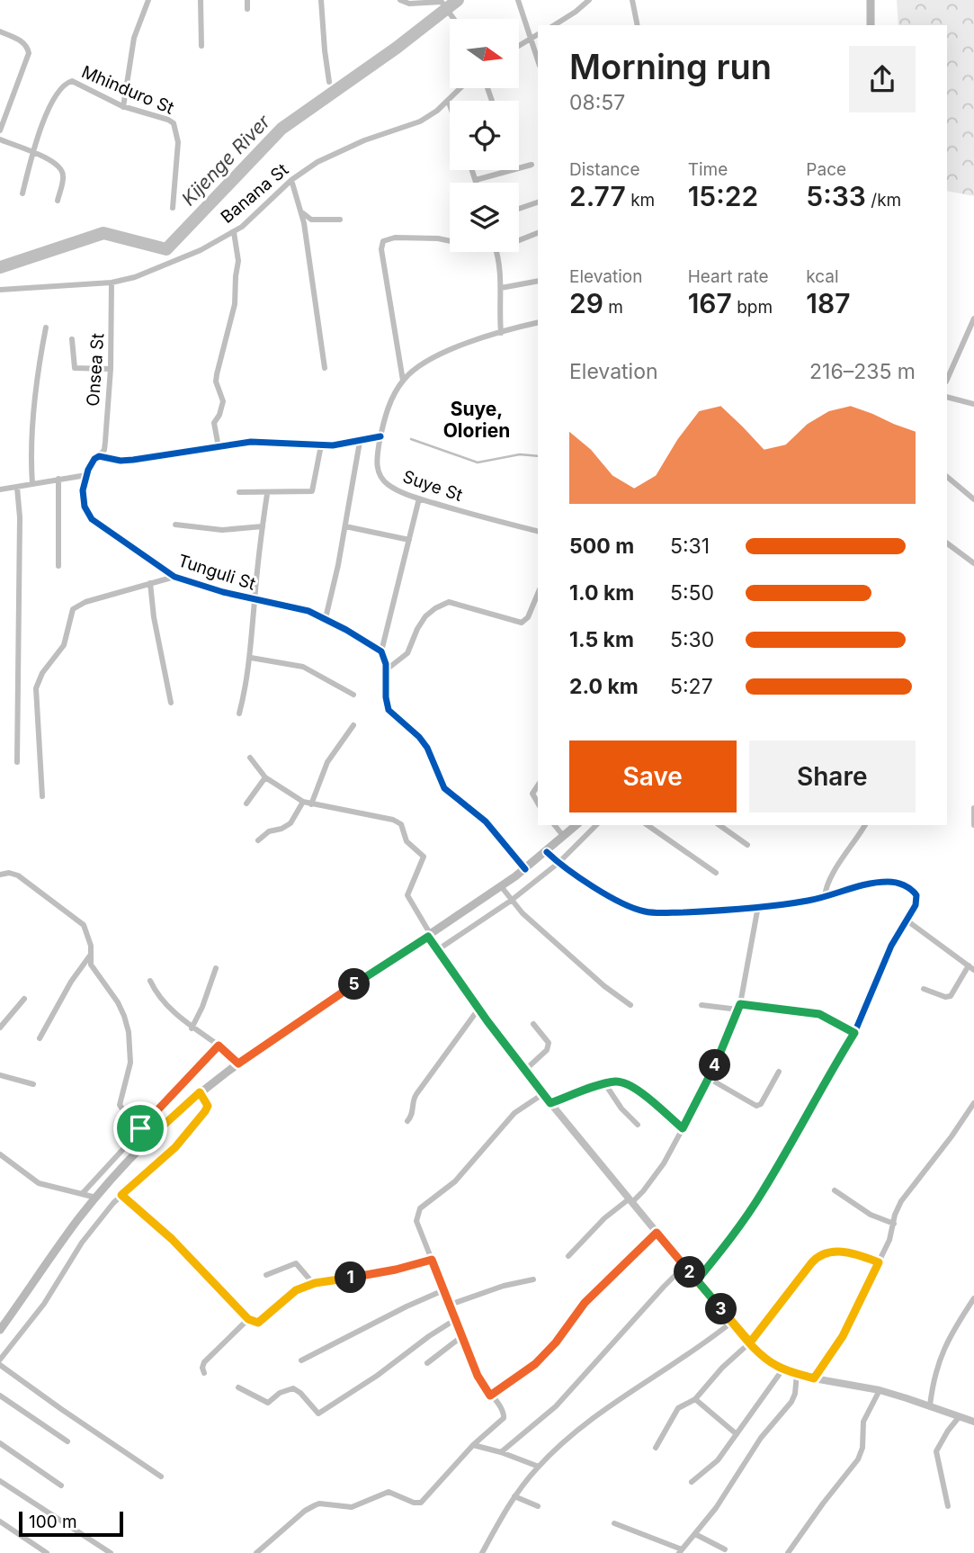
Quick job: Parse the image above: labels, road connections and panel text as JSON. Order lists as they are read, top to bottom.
{
  "streets": {
    "street": [
      "Mhinduro St",
      "Banana St",
      "Onsea St",
      "Suye St",
      "Tunguli St"
    ]
  },
  "crossings": [
    ["Banana St", "Onsea St"]
  ],
  "districts": ["Suye, Olorien"],
  "water": ["Kijenge River"],
  "scale_bar": "100 m",
  "north": "right",
  "page": {
    "heading": ["Morning run", "08:57"],
    "stats": [
      ["Distance", "2.77 km"],
      ["Time", "15:22"],
      ["Pace", "5:33 /km"],
      ["Elevation", "29 m"],
      ["Heart rate", "167 bpm"],
      ["kcal", "187"]
    ],
    "chart": ["Elevation", "216–235 m"],
    "list": [
      {
        "name": "500 m",
        "note": "5:31"
      },
      {
        "name": "1.0 km",
        "note": "5:50"
      },
      {
        "name": "1.5 km",
        "note": "5:30"
      },
      {
        "name": "2.0 km",
        "note": "5:27"
      }
    ],
    "buttons": ["Save", "Share"],
    "pins": [
      "5",
      "4",
      "2",
      "1",
      "3"
    ],
    "scale": "100 m"
  }
}
